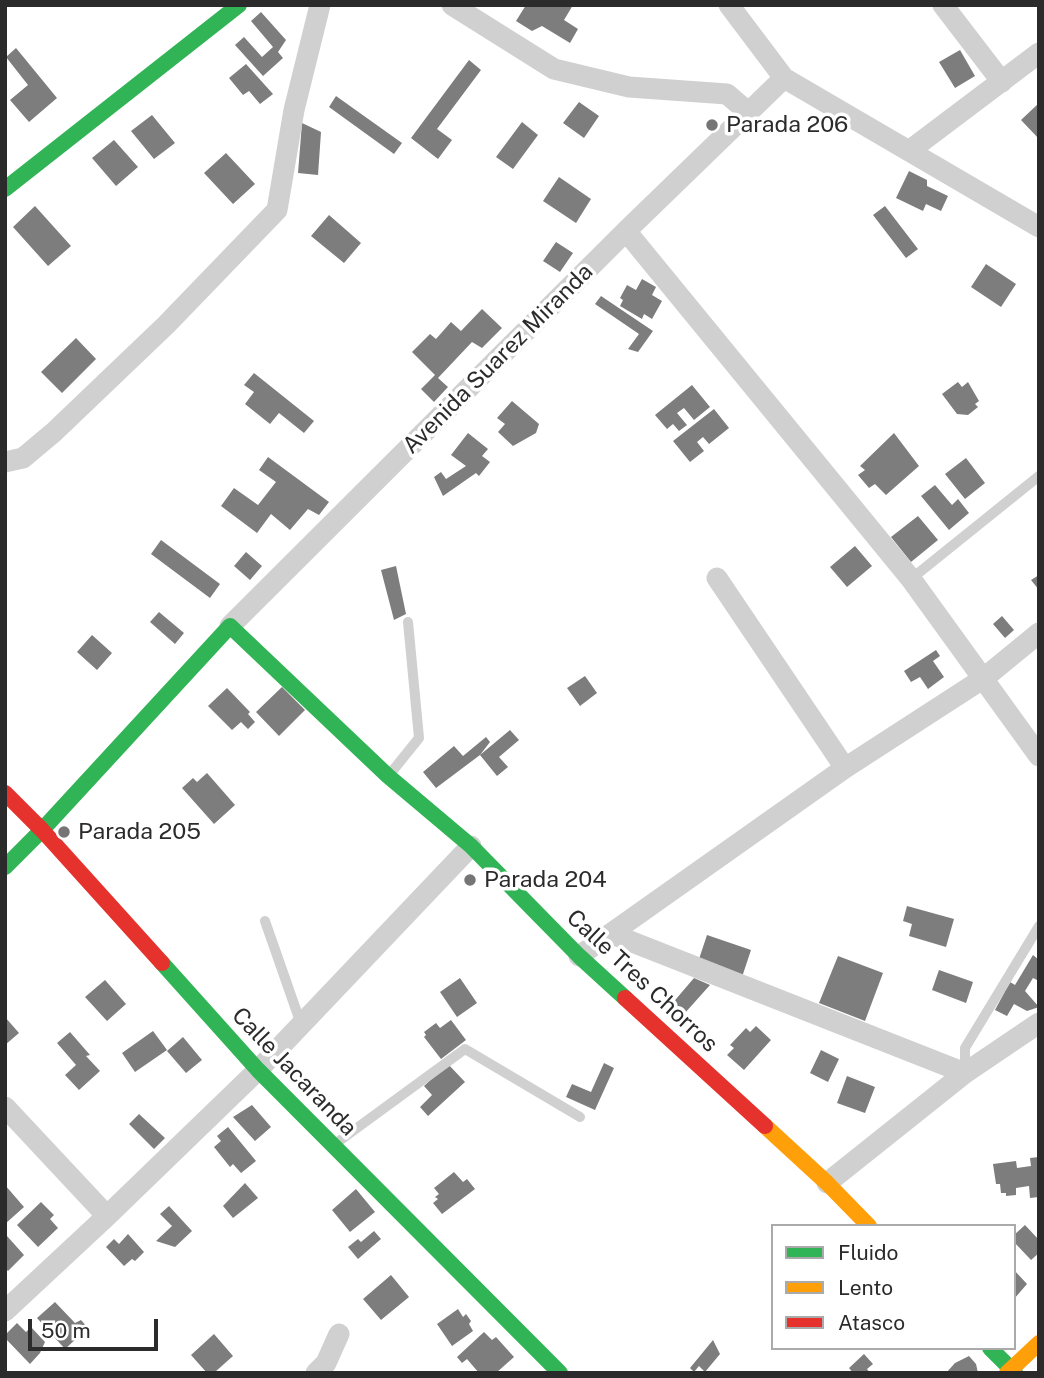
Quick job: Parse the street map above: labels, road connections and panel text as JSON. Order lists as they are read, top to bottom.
{
  "streets": {
    "main road": ["Avenida Suarez Miranda", "Calle Tres Chorros", "Calle Jacaranda"]
  },
  "crossings": [
    ["Avenida Suarez Miranda", "Calle Tres Chorros"],
    ["Avenida Suarez Miranda", "Calle Jacaranda"]
  ],
  "places": ["Parada 206", "Parada 205", "Parada 204"],
  "legend": ["Fluido", "Lento", "Atasco"],
  "scale_bar": "50 m"
}
